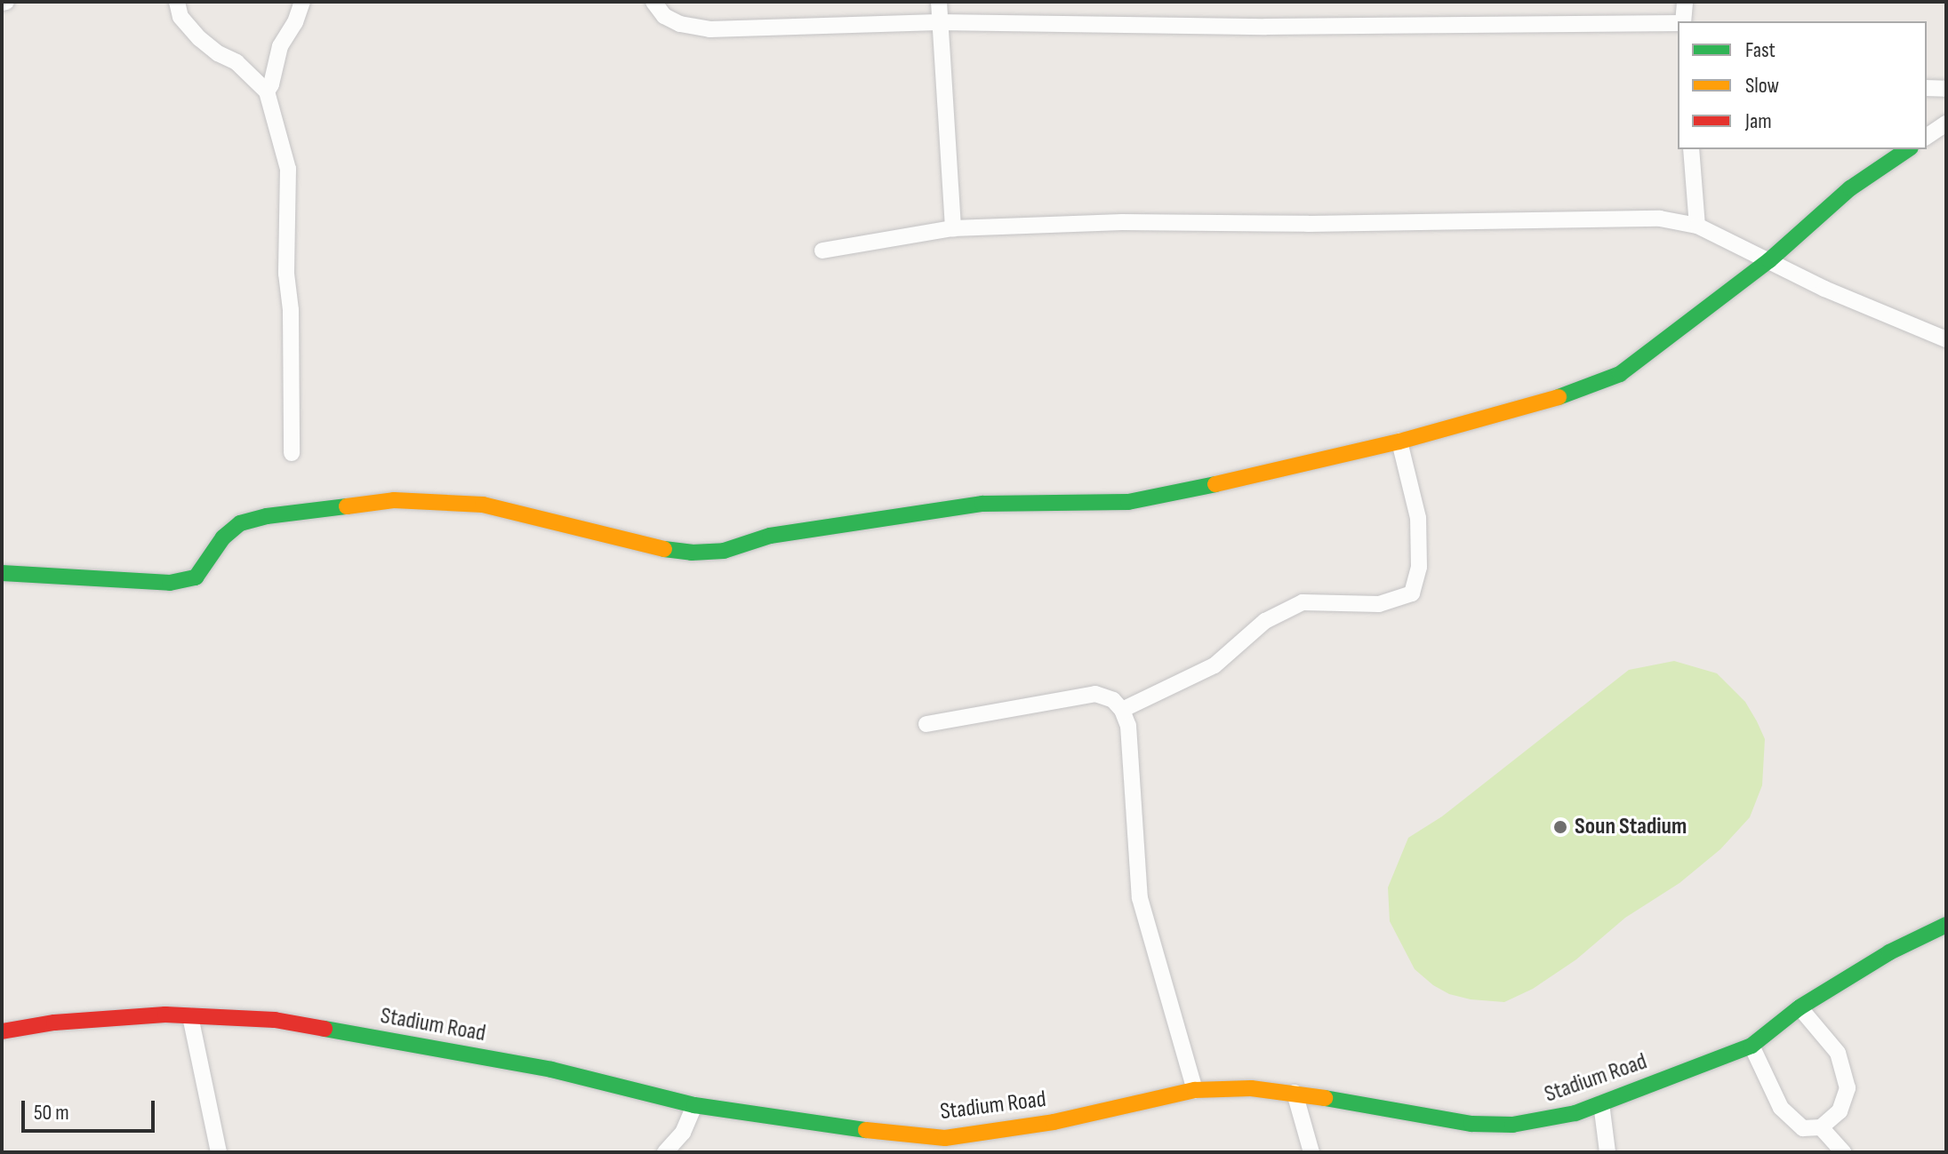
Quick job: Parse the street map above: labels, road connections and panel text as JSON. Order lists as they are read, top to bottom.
{
  "streets": {
    "street": ["Stadium Road"]
  },
  "places": ["Soun Stadium"],
  "legend": ["Fast", "Slow", "Jam"],
  "scale_bar": "50 m"
}
